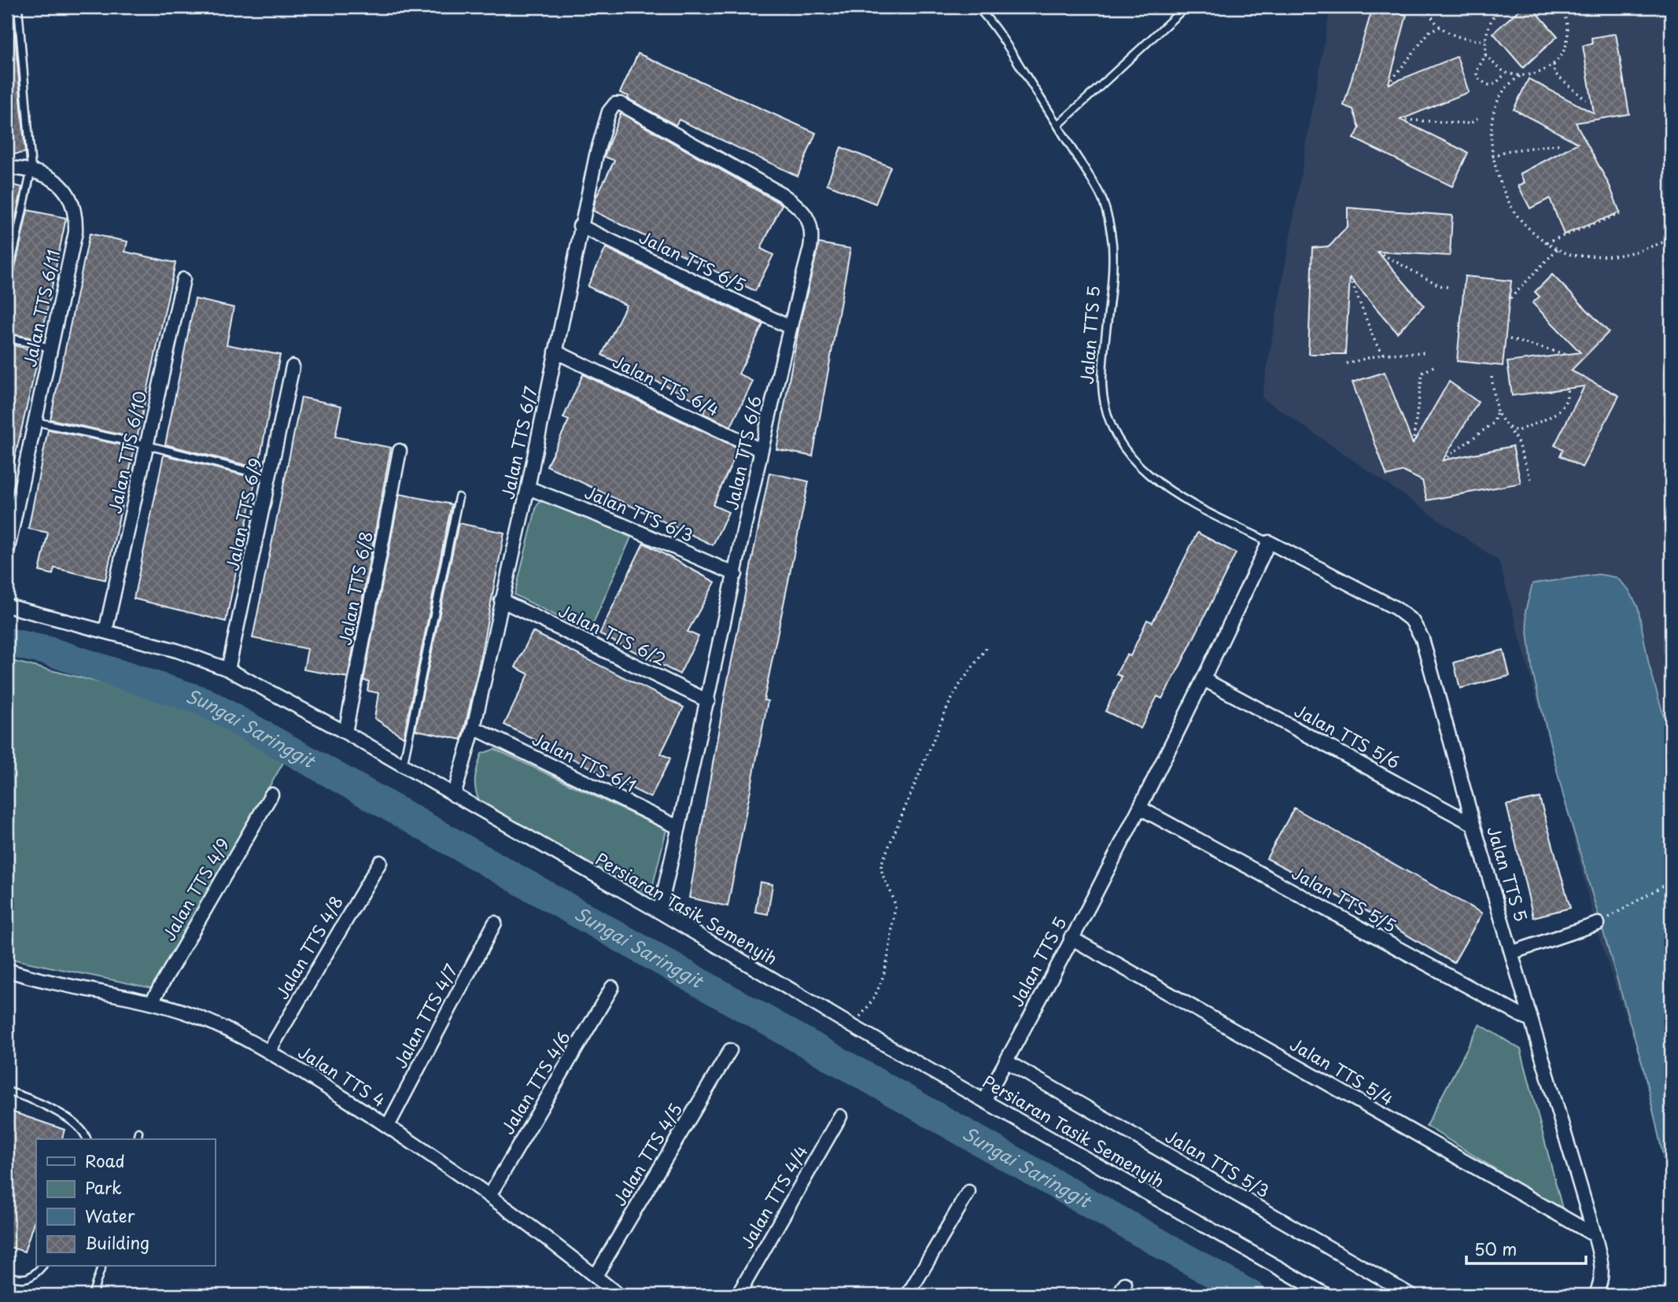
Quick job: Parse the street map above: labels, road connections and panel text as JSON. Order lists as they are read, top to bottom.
{
  "streets": {
    "street": [
      "Jalan TTS 6/5",
      "Jalan TTS 6/11",
      "Jalan TTS 5",
      "Jalan TTS 6/4",
      "Jalan TTS 6/7",
      "Jalan TTS 6/10",
      "Jalan TTS 6/6",
      "Jalan TTS 6/9",
      "Jalan TTS 6/3",
      "Jalan TTS 6/8",
      "Jalan TTS 6/2",
      "Jalan TTS 5/6",
      "Jalan TTS 6/1",
      "Jalan TTS 4/9",
      "Jalan TTS 5/5",
      "Persiaran Tasik Semenyih",
      "Jalan TTS 4/8",
      "Jalan TTS 4/7",
      "Jalan TTS 5/4",
      "Jalan TTS 4",
      "Jalan TTS 4/6",
      "Jalan TTS 4/5",
      "Jalan TTS 5/3",
      "Jalan TTS 4/4"
    ]
  },
  "crossings": [
    ["Jalan TTS 6/5", "Jalan TTS 6/7"],
    ["Jalan TTS 6/5", "Jalan TTS 6/6"],
    ["Jalan TTS 5", "Jalan TTS 5/6"],
    ["Jalan TTS 5", "Jalan TTS 5/5"],
    ["Jalan TTS 5", "Persiaran Tasik Semenyih"],
    ["Jalan TTS 5", "Jalan TTS 5/4"],
    ["Jalan TTS 5", "Jalan TTS 5/3"],
    ["Jalan TTS 6/4", "Jalan TTS 6/7"],
    ["Jalan TTS 6/4", "Jalan TTS 6/6"],
    ["Jalan TTS 6/7", "Jalan TTS 6/6"],
    ["Jalan TTS 6/7", "Jalan TTS 6/3"],
    ["Jalan TTS 6/7", "Jalan TTS 6/2"],
    ["Jalan TTS 6/7", "Jalan TTS 6/1"],
    ["Jalan TTS 6/7", "Persiaran Tasik Semenyih"],
    ["Jalan TTS 6/10", "Persiaran Tasik Semenyih"],
    ["Jalan TTS 6/6", "Jalan TTS 6/3"],
    ["Jalan TTS 6/6", "Jalan TTS 6/2"],
    ["Jalan TTS 6/6", "Jalan TTS 6/1"],
    ["Jalan TTS 6/6", "Persiaran Tasik Semenyih"],
    ["Jalan TTS 6/9", "Persiaran Tasik Semenyih"],
    ["Jalan TTS 6/8", "Persiaran Tasik Semenyih"],
    ["Jalan TTS 4/9", "Jalan TTS 4"],
    ["Jalan TTS 4/8", "Jalan TTS 4"],
    ["Jalan TTS 4/7", "Jalan TTS 4"],
    ["Jalan TTS 4", "Jalan TTS 4/6"],
    ["Jalan TTS 4", "Jalan TTS 4/5"]
  ],
  "water": ["Sungai Saringgit"],
  "legend": [
    "Road",
    "Park",
    "Water",
    "Building"
  ],
  "scale_bar": "50 m"
}
